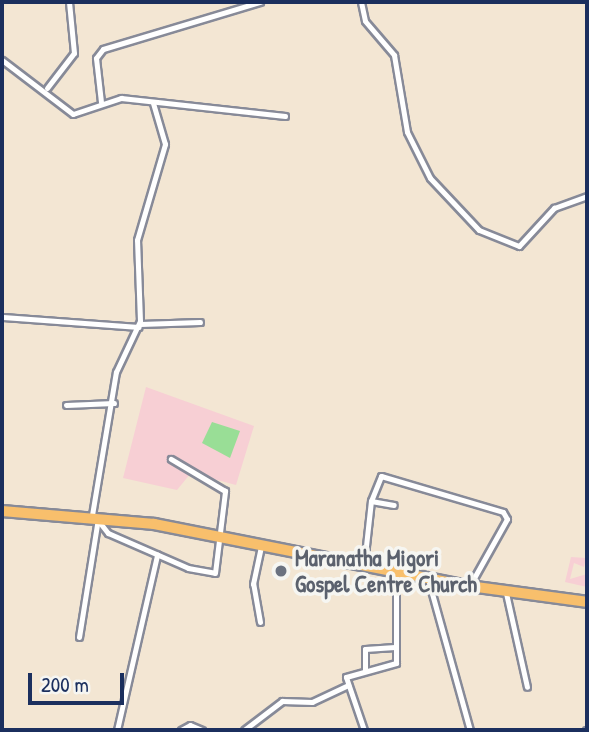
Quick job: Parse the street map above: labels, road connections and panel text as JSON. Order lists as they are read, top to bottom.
{
  "places": ["Maranatha Migori Gospel Centre Church"],
  "scale_bar": "200 m"
}
